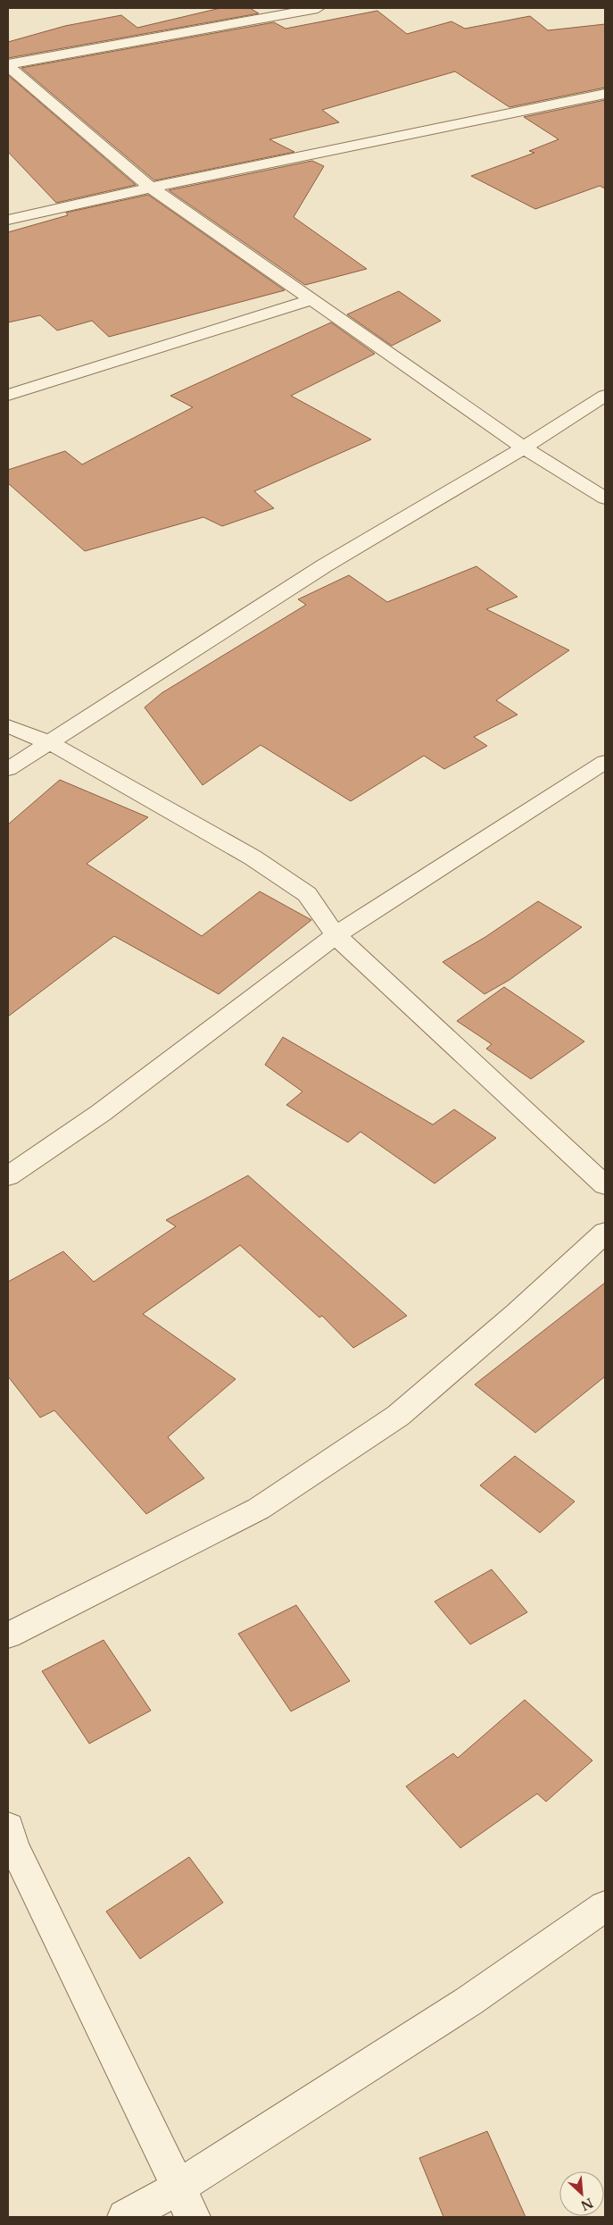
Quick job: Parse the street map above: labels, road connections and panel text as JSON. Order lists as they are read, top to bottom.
{
  "north": "bottom right"
}
